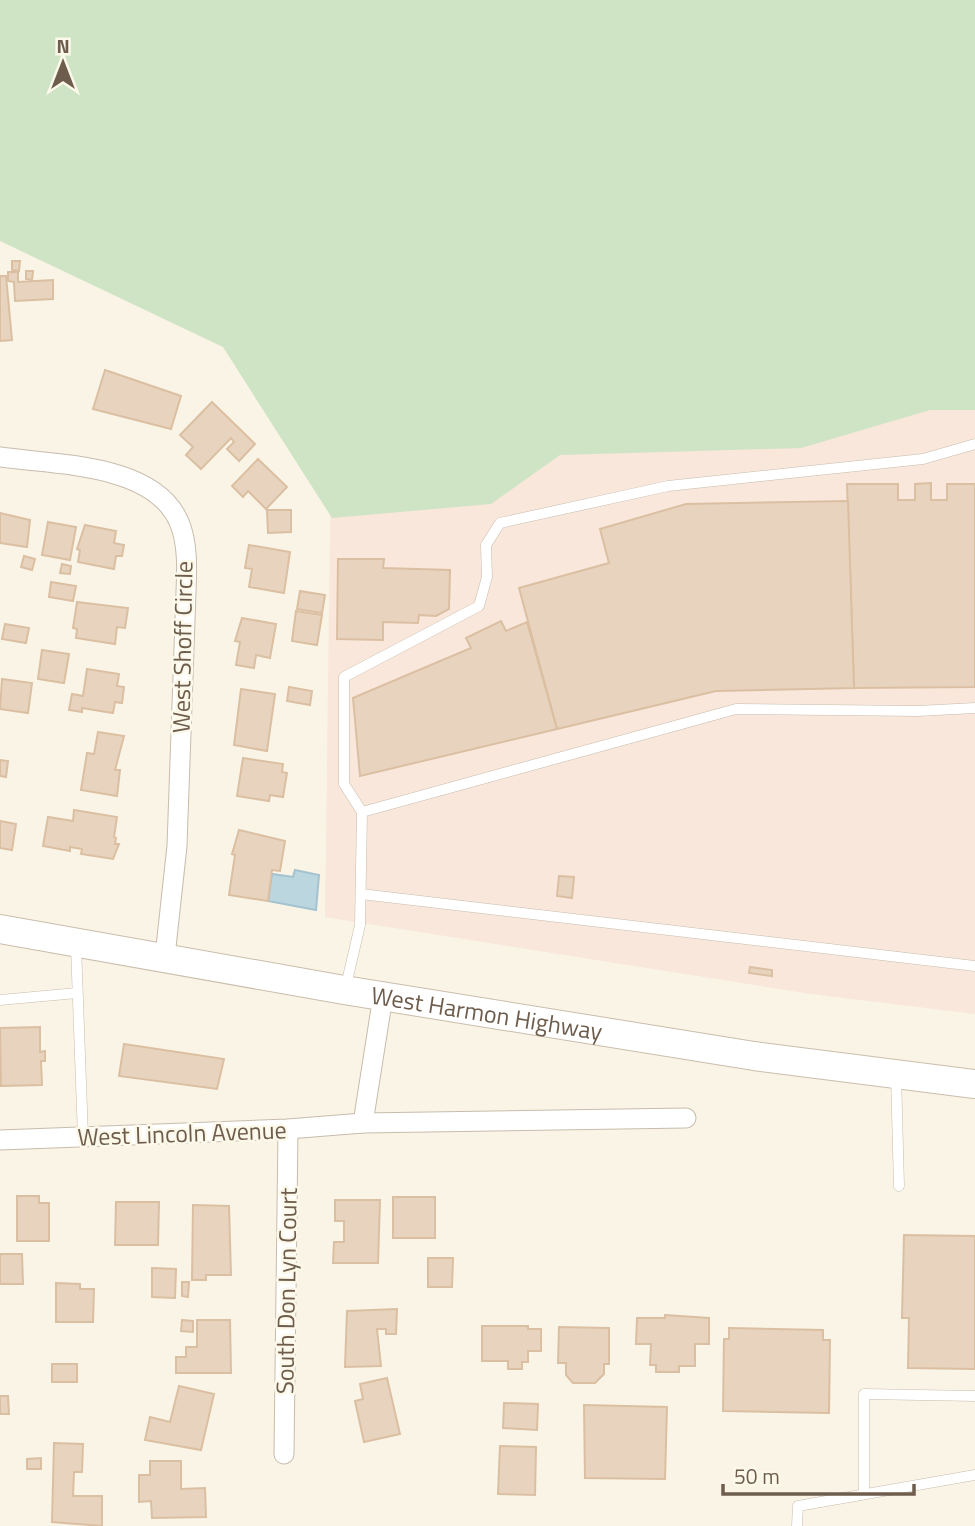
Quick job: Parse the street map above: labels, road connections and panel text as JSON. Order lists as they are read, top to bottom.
{
  "streets": {
    "main road": ["West Harmon Highway"],
    "street": ["West Shoff Circle", "West Lincoln Avenue", "South Don Lyn Court"]
  },
  "crossings": [
    ["West Shoff Circle", "West Harmon Highway"],
    ["West Lincoln Avenue", "South Don Lyn Court"]
  ],
  "scale_bar": "50 m",
  "north": "top"
}
